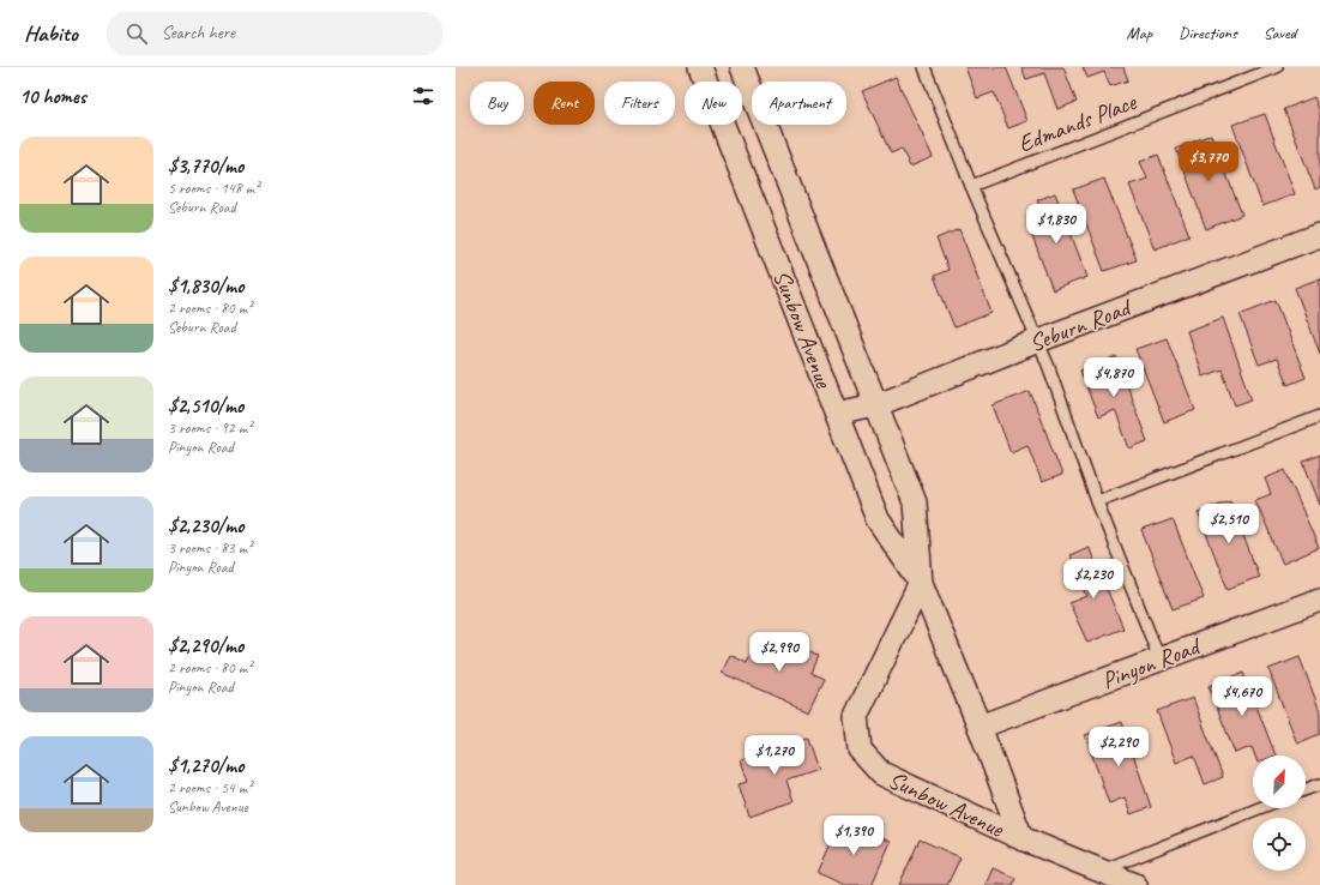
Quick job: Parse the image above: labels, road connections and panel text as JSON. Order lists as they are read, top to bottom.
{
  "streets": {
    "street": ["Seburn Road", "Sunbow Avenue", "Pinyon Road"],
    "lane": ["Edmands Place"]
  },
  "crossings": [
    ["Seburn Road", "Sunbow Avenue"],
    ["Sunbow Avenue", "Pinyon Road"]
  ],
  "north": "top right",
  "page": {
    "header": "Habito",
    "search": "Search here",
    "nav": ["Map", "Directions", "Saved"],
    "heading": "10 homes",
    "chip": [
      "Buy",
      "Rent",
      "Filters",
      "New",
      "Apartment"
    ],
    "list": [
      {
        "name": "$3,770/mo",
        "note": "5 rooms · 148 m² · Seburn Road"
      },
      {
        "name": "$1,830/mo",
        "note": "2 rooms · 80 m² · Seburn Road"
      },
      {
        "name": "$2,510/mo",
        "note": "3 rooms · 92 m² · Pinyon Road"
      },
      {
        "name": "$2,230/mo",
        "note": "3 rooms · 83 m² · Pinyon Road"
      },
      {
        "name": "$2,290/mo",
        "note": "2 rooms · 80 m² · Pinyon Road"
      },
      {
        "name": "$1,270/mo",
        "note": "2 rooms · 54 m² · Sunbow Avenue"
      }
    ],
    "price": [
      "$3,770",
      "$1,830",
      "$4,870",
      "$2,510",
      "$2,230",
      "$2,990",
      "$4,670",
      "$2,290",
      "$1,270",
      "$1,390"
    ]
  }
}
